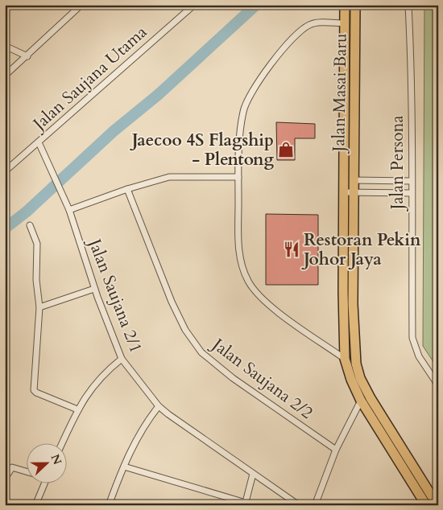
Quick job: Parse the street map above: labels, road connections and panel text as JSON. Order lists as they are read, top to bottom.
{
  "streets": {
    "main road": ["Jalan Masai Baru"],
    "street": [
      "Jalan Saujana Utama",
      "Jalan Persona",
      "Jalan Saujana 2/1",
      "Jalan Saujana 2/2"
    ]
  },
  "crossings": [
    ["Jalan Saujana Utama", "Jalan Saujana 2/1"]
  ],
  "places": {
    "shop": ["Jaecoo 4S Flagship - Plentong"],
    "restaurant": ["Restoran Pekin Johor Jaya"]
  },
  "north": "right"
}
